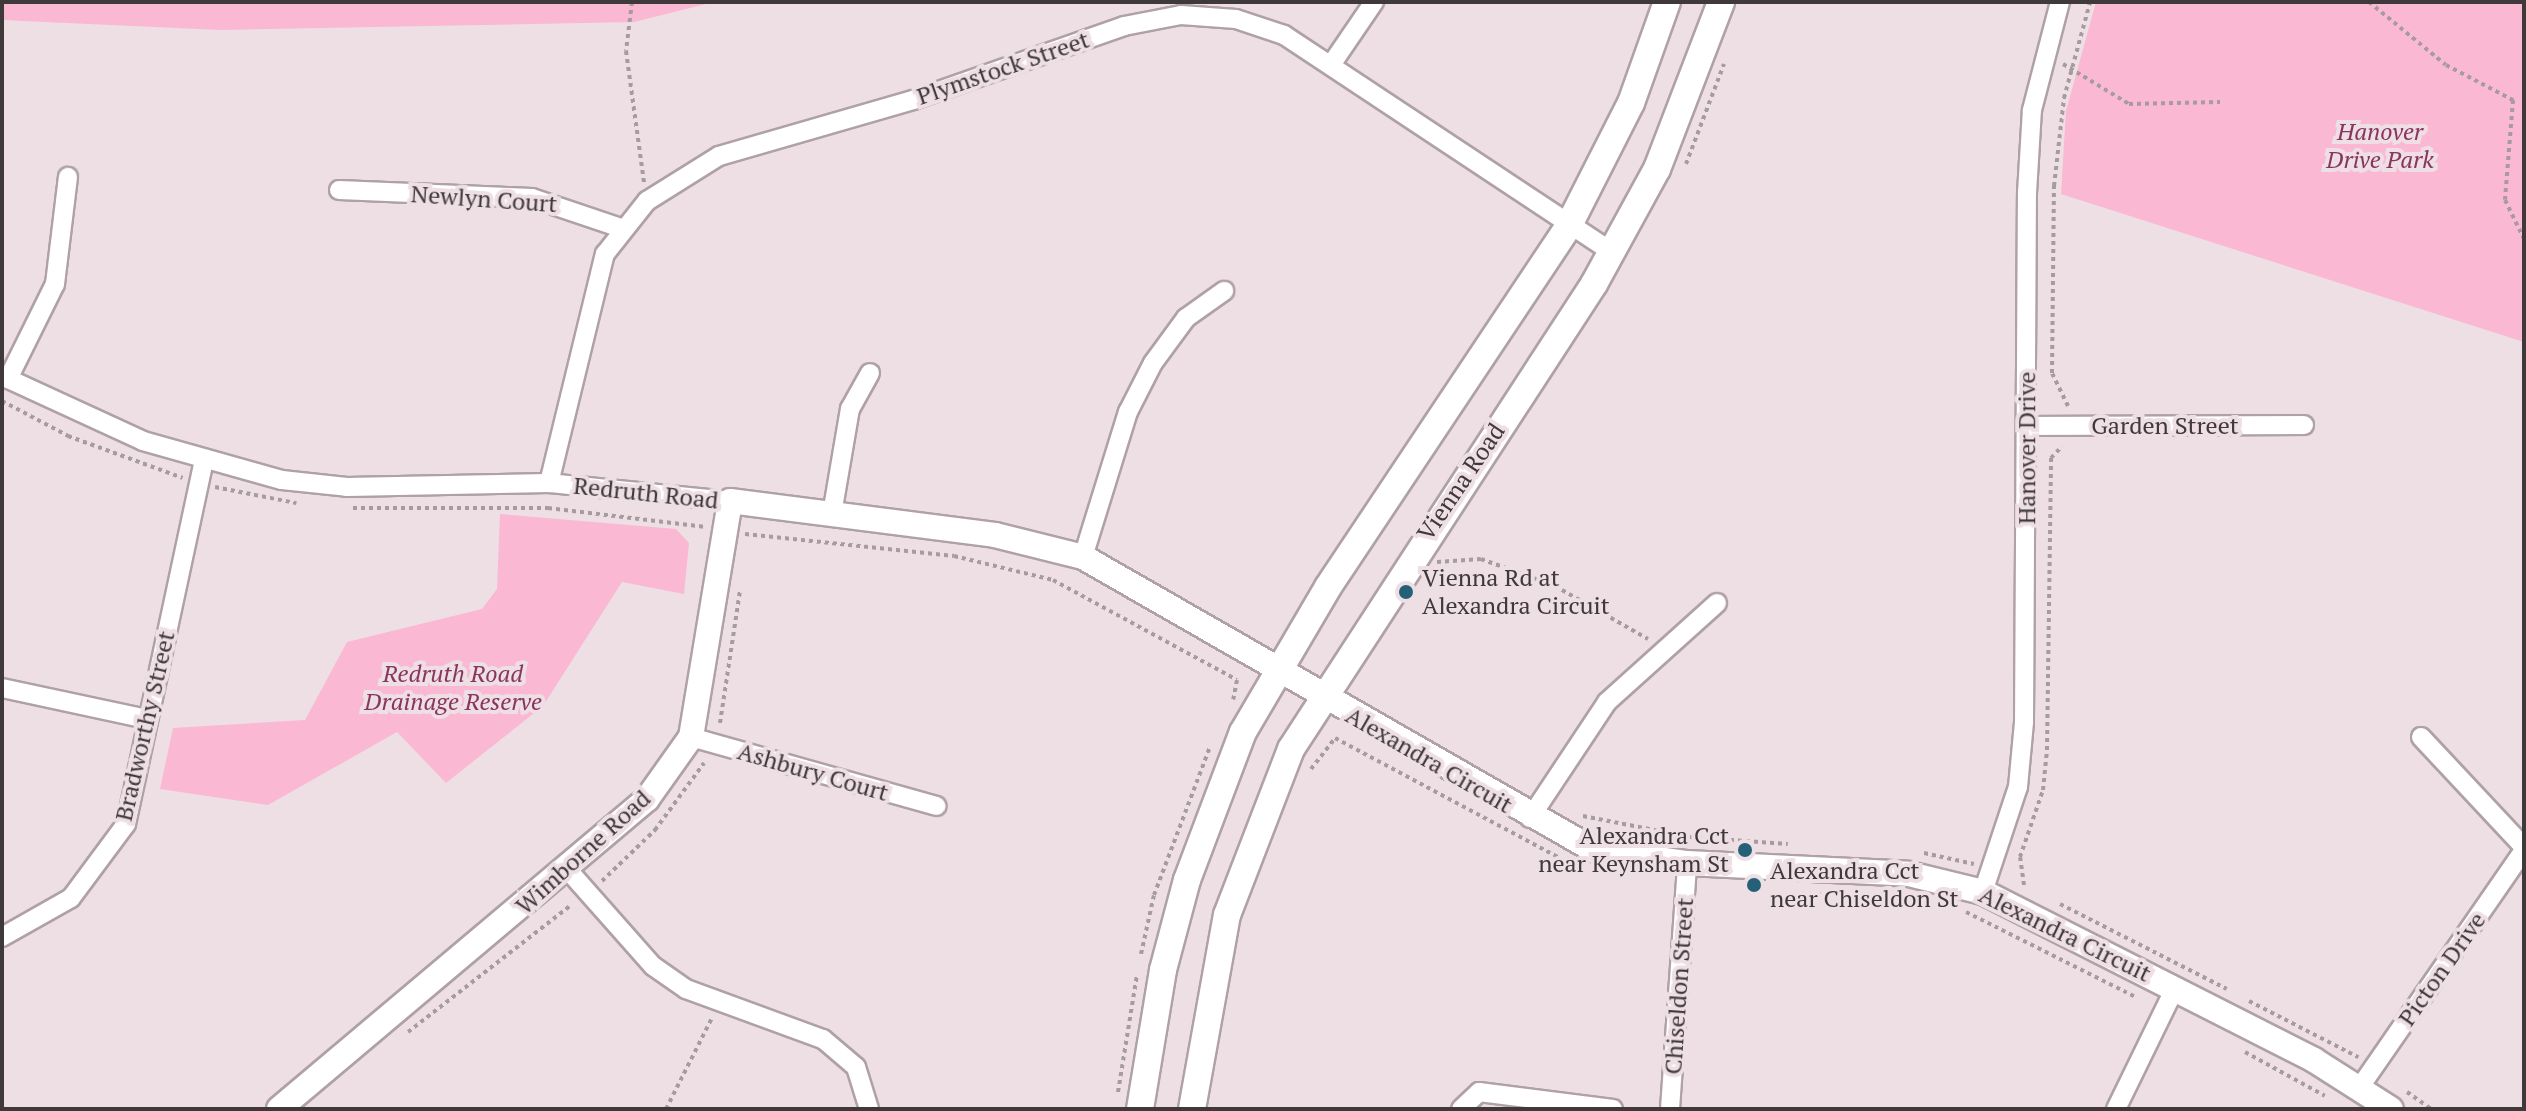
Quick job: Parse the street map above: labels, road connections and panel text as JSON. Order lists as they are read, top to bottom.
{
  "streets": {
    "main road": ["Vienna Road"],
    "street": [
      "Plymstock Street",
      "Newlyn Court",
      "Garden Street",
      "Hanover Drive",
      "Redruth Road",
      "Bradworthy Street",
      "Alexandra Circuit",
      "Ashbury Court",
      "Wimborne Road",
      "Picton Drive",
      "Chiseldon Street"
    ]
  },
  "crossings": [
    ["Plymstock Street", "Newlyn Court"],
    ["Plymstock Street", "Vienna Road"],
    ["Plymstock Street", "Redruth Road"],
    ["Garden Street", "Hanover Drive"],
    ["Hanover Drive", "Alexandra Circuit"],
    ["Vienna Road", "Alexandra Circuit"],
    ["Redruth Road", "Bradworthy Street"],
    ["Redruth Road", "Alexandra Circuit"],
    ["Redruth Road", "Wimborne Road"],
    ["Alexandra Circuit", "Picton Drive"],
    ["Alexandra Circuit", "Chiseldon Street"],
    ["Ashbury Court", "Wimborne Road"]
  ],
  "parks": ["Hanover Drive Park", "Redruth Road Drainage Reserve"],
  "places": ["Vienna Rd at Alexandra Circuit", "Alexandra Cct near Keynsham St", "Alexandra Cct near Chiseldon St"]
}
